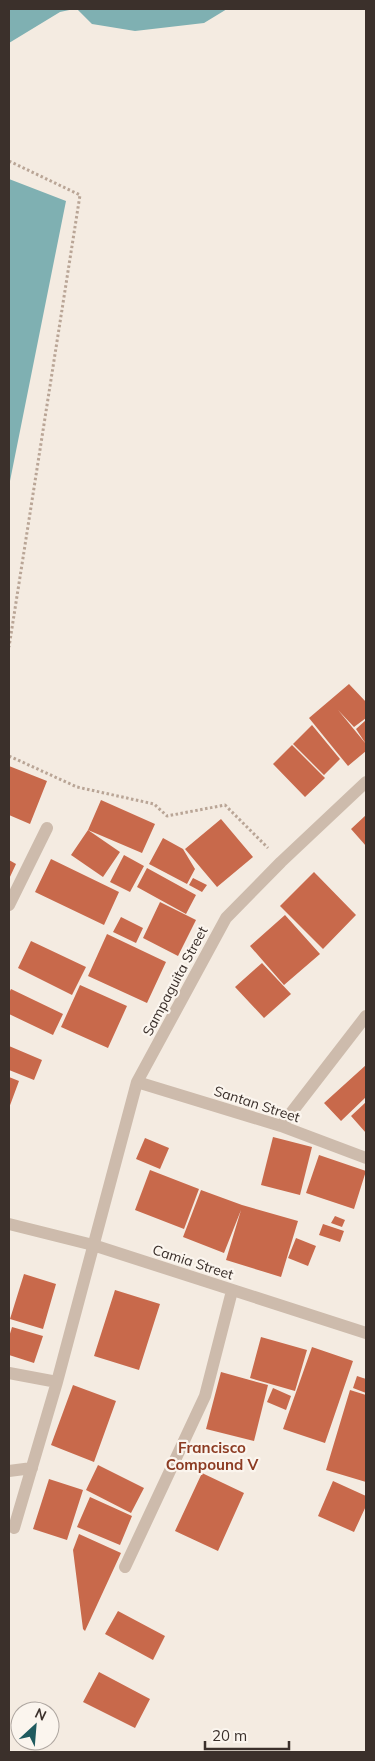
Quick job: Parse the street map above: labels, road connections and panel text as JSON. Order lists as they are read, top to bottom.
{
  "streets": {
    "street": ["Sampaguita Street", "Santan Street", "Camia Street"]
  },
  "crossings": [
    ["Sampaguita Street", "Santan Street"],
    ["Sampaguita Street", "Camia Street"]
  ],
  "districts": ["Francisco Compound V"],
  "scale_bar": "20 m",
  "north": "top right"
}
